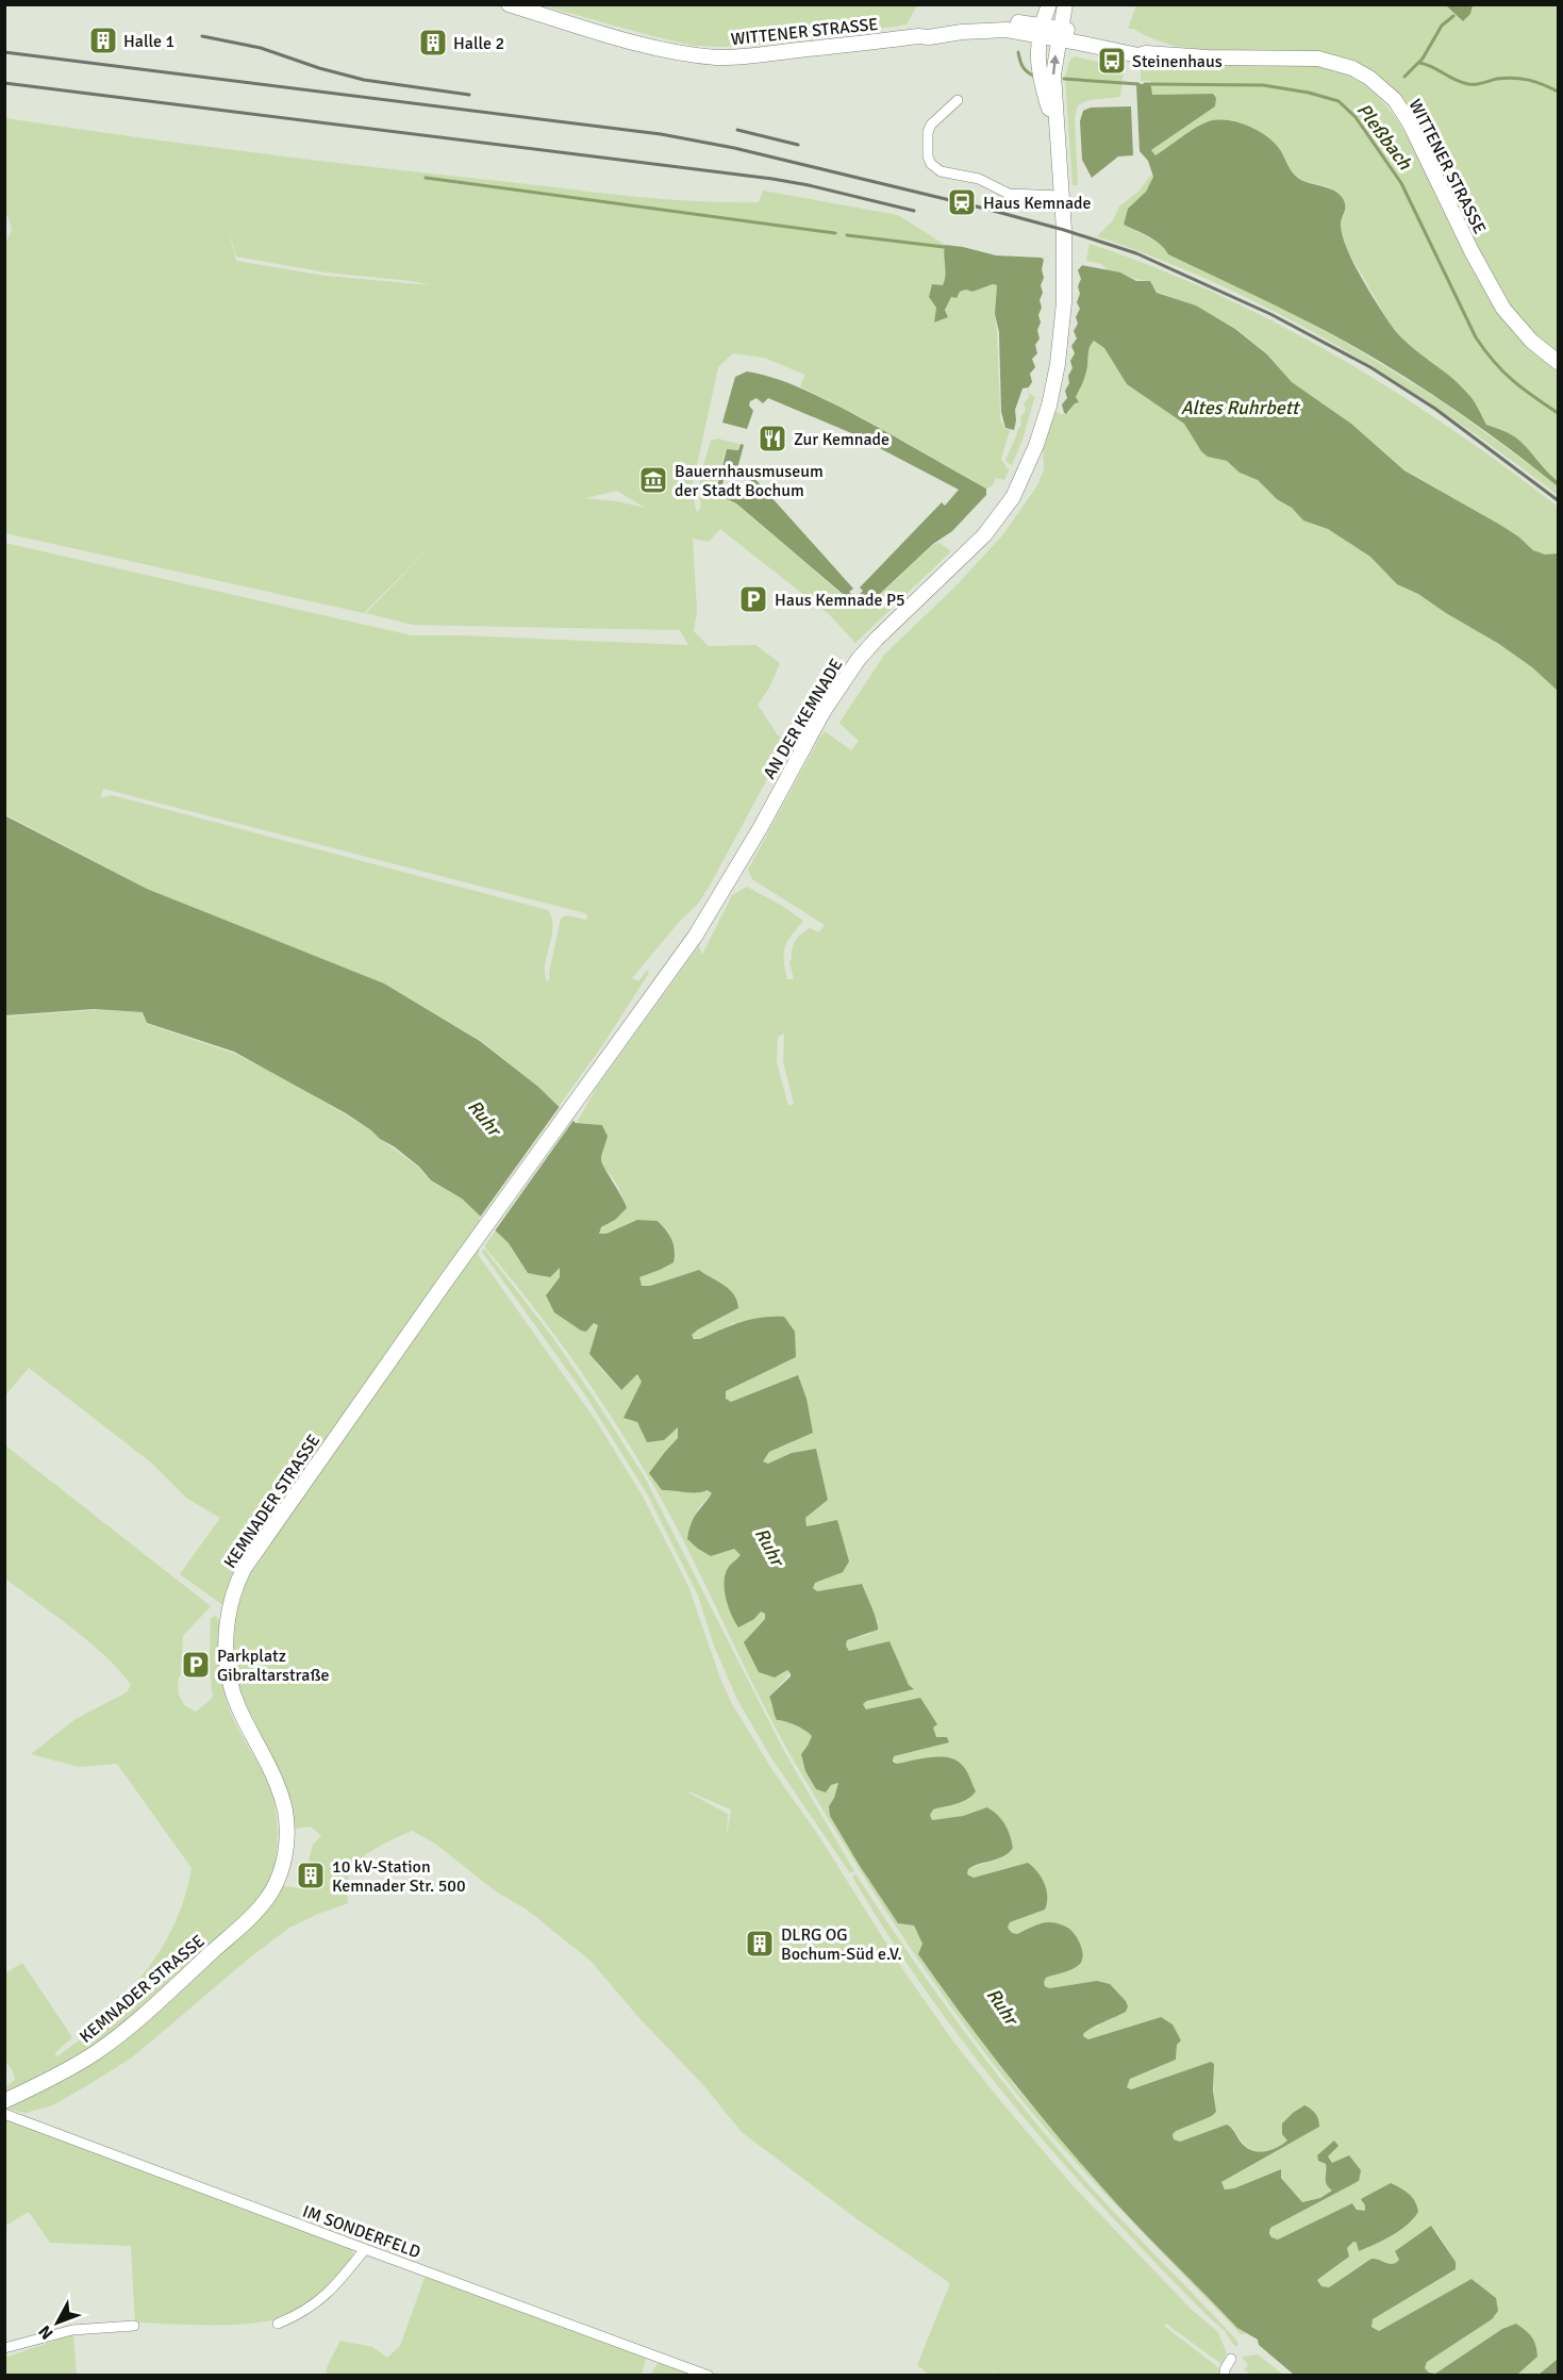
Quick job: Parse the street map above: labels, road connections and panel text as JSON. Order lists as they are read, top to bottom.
{
  "streets": {
    "main road": ["WITTENER STRASSE", "AN DER KEMNADE", "KEMNADER STRASSE"],
    "street": ["IM SONDERFELD"]
  },
  "crossings": [
    ["WITTENER STRASSE", "AN DER KEMNADE"],
    ["AN DER KEMNADE", "KEMNADER STRASSE"]
  ],
  "water": ["Pleßbach", "Altes Ruhrbett", "Ruhr"],
  "places": {
    "building": [
      "Halle 1",
      "Halle 2",
      "10 kV-Station Kemnader Str. 500",
      "DLRG OG Bochum-Süd e.V."
    ],
    "bus stop": ["Steinenhaus"],
    "station": ["Haus Kemnade"],
    "restaurant": ["Zur Kemnade"],
    "museum": ["Bauernhausmuseum der Stadt Bochum"],
    "parking": ["Haus Kemnade P5", "Parkplatz Gibraltarstraße"]
  },
  "north": "bottom left"
}
